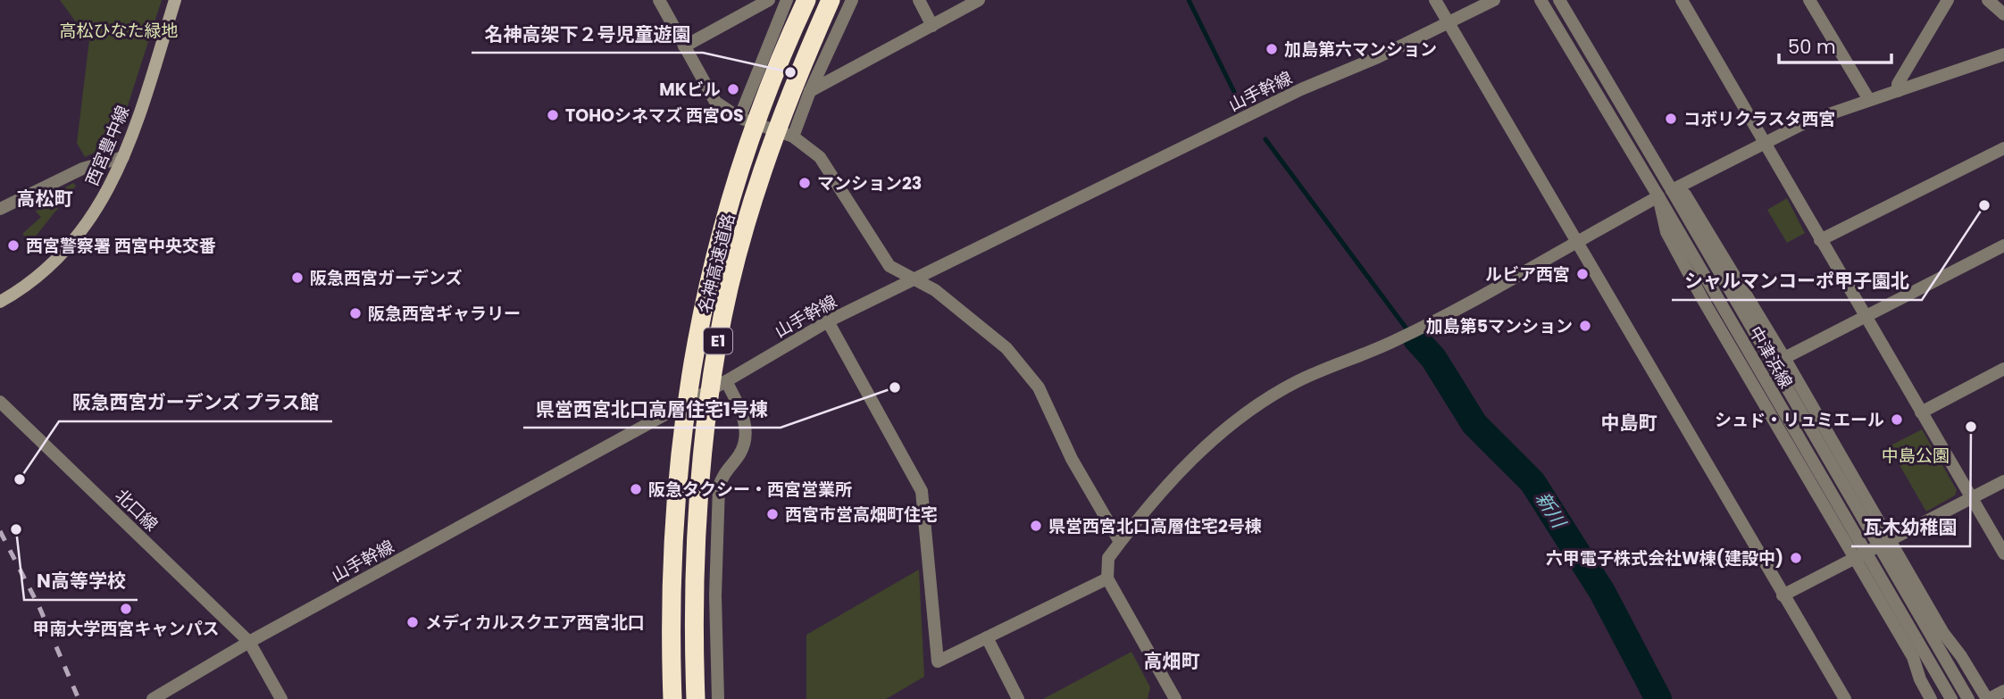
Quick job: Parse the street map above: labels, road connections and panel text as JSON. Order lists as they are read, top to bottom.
{
  "streets": {
    "highway": ["名神高速道路", "E1"],
    "main road": ["西宮豊中線"],
    "street": ["山手幹線", "中津浜線", "北口線"]
  },
  "crossings": [
    ["山手幹線", "北口線"]
  ],
  "districts": ["高松町", "中島町", "高畑町"],
  "water": ["新川"],
  "parks": ["高松ひなた緑地", "中島公園"],
  "places": [
    "加島第六マンション",
    "名神高架下２号児童遊園",
    "MKビル",
    "TOHOシネマズ 西宮OS",
    "コボリクラスタ西宮",
    "マンション23",
    "シャルマンコーポ甲子園北",
    "西宮警察署 西宮中央交番",
    "ルビア西宮",
    "阪急西宮ガーデンズ",
    "阪急西宮ギャラリー",
    "加島第5マンション",
    "県営西宮北口高層住宅1号棟",
    "シュド・リュミエール",
    "瓦木幼稚園",
    "阪急西宮ガーデンズ プラス館",
    "阪急タクシー・西宮営業所",
    "西宮市営高畑町住宅",
    "県営西宮北口高層住宅2号棟",
    "N高等学校",
    "六甲電子株式会社W棟(建設中)",
    "甲南大学西宮キャンパス",
    "メディカルスクエア西宮北口"
  ],
  "scale_bar": "50 m"
}
